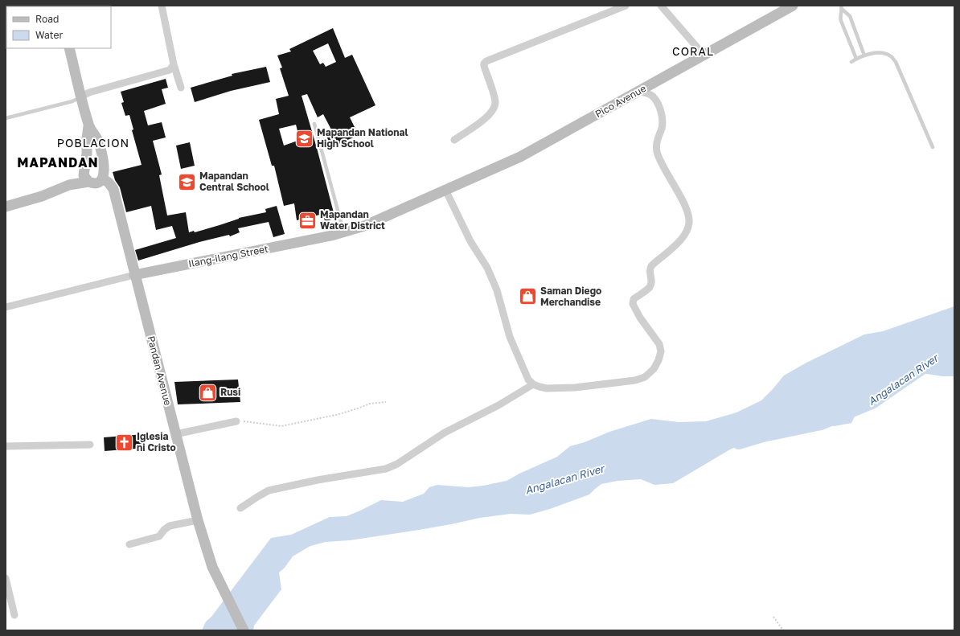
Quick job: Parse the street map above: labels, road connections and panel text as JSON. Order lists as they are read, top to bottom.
{
  "streets": {
    "street": ["Pico Avenue", "Ilang-ilang Street", "Pandan Avenue"]
  },
  "crossings": [
    ["Pico Avenue", "Ilang-ilang Street"],
    ["Ilang-ilang Street", "Pandan Avenue"]
  ],
  "districts": ["CORAL", "POBLACION", "MAPANDAN"],
  "water": ["Angalacan River"],
  "places": {
    "school or university": ["Mapandan National High School", "Mapandan Central School"],
    "office": ["Mapandan Water District"],
    "shop": ["Saman Diego Merchandise", "Rusi"],
    "church": ["Iglesia ni Cristo"]
  },
  "legend": ["Road", "Water"]
}
